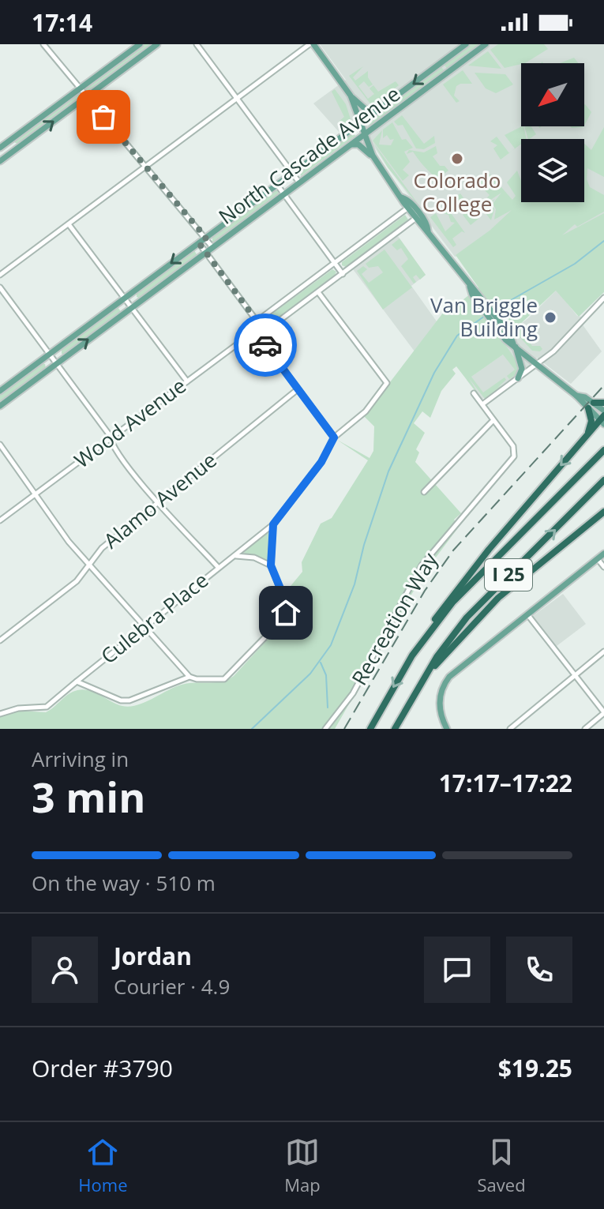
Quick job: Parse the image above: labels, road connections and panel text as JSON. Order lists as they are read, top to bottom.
{
  "streets": {
    "highway": ["I 25"],
    "main road": ["North Cascade Avenue"],
    "street": [
      "Wood Avenue",
      "Alamo Avenue",
      "Culebra Place",
      "Recreation Way"
    ]
  },
  "places": ["Colorado College", "Van Briggle Building"],
  "north": "bottom left",
  "page": {
    "status": "17:14",
    "heading": ["3 min", "Arriving in", "17:17–17:22"],
    "panel": [
      "Jordan",
      "Courier · 4.9",
      "Order #3790",
      "$19.25"
    ],
    "bar": "On the way · 510 m",
    "tabs": ["Home", "Map", "Saved"]
  }
}
